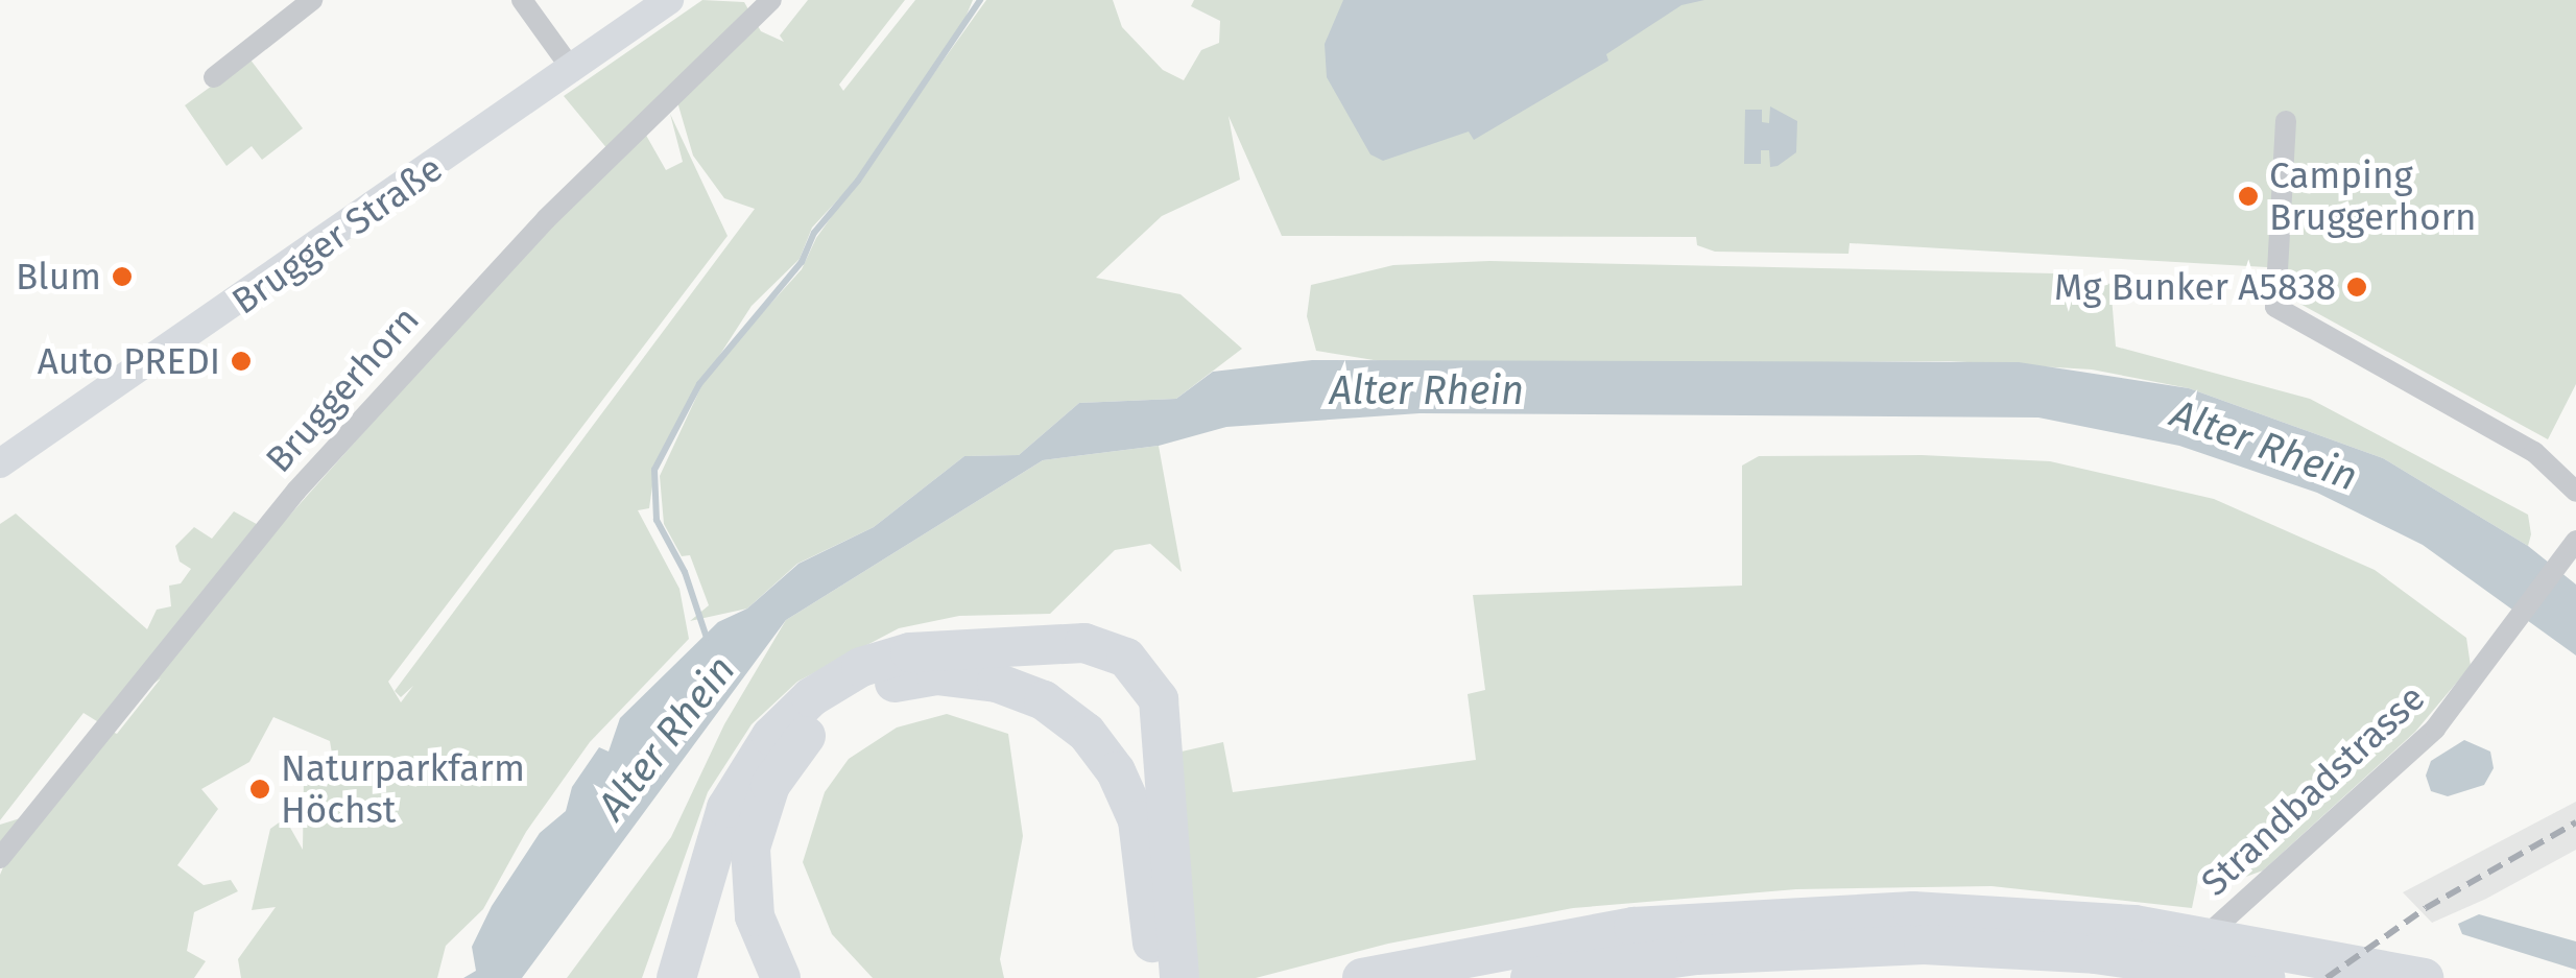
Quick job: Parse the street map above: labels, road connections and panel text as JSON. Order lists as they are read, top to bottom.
{
  "streets": {
    "main road": ["Brugger Straße"],
    "street": ["Bruggerhorn", "Strandbadstrasse"]
  },
  "water": ["Alter Rhein"],
  "places": [
    "Camping Bruggerhorn",
    "Blum",
    "Mg Bunker A5838",
    "Auto PREDI",
    "Naturparkfarm Höchst"
  ]
}
